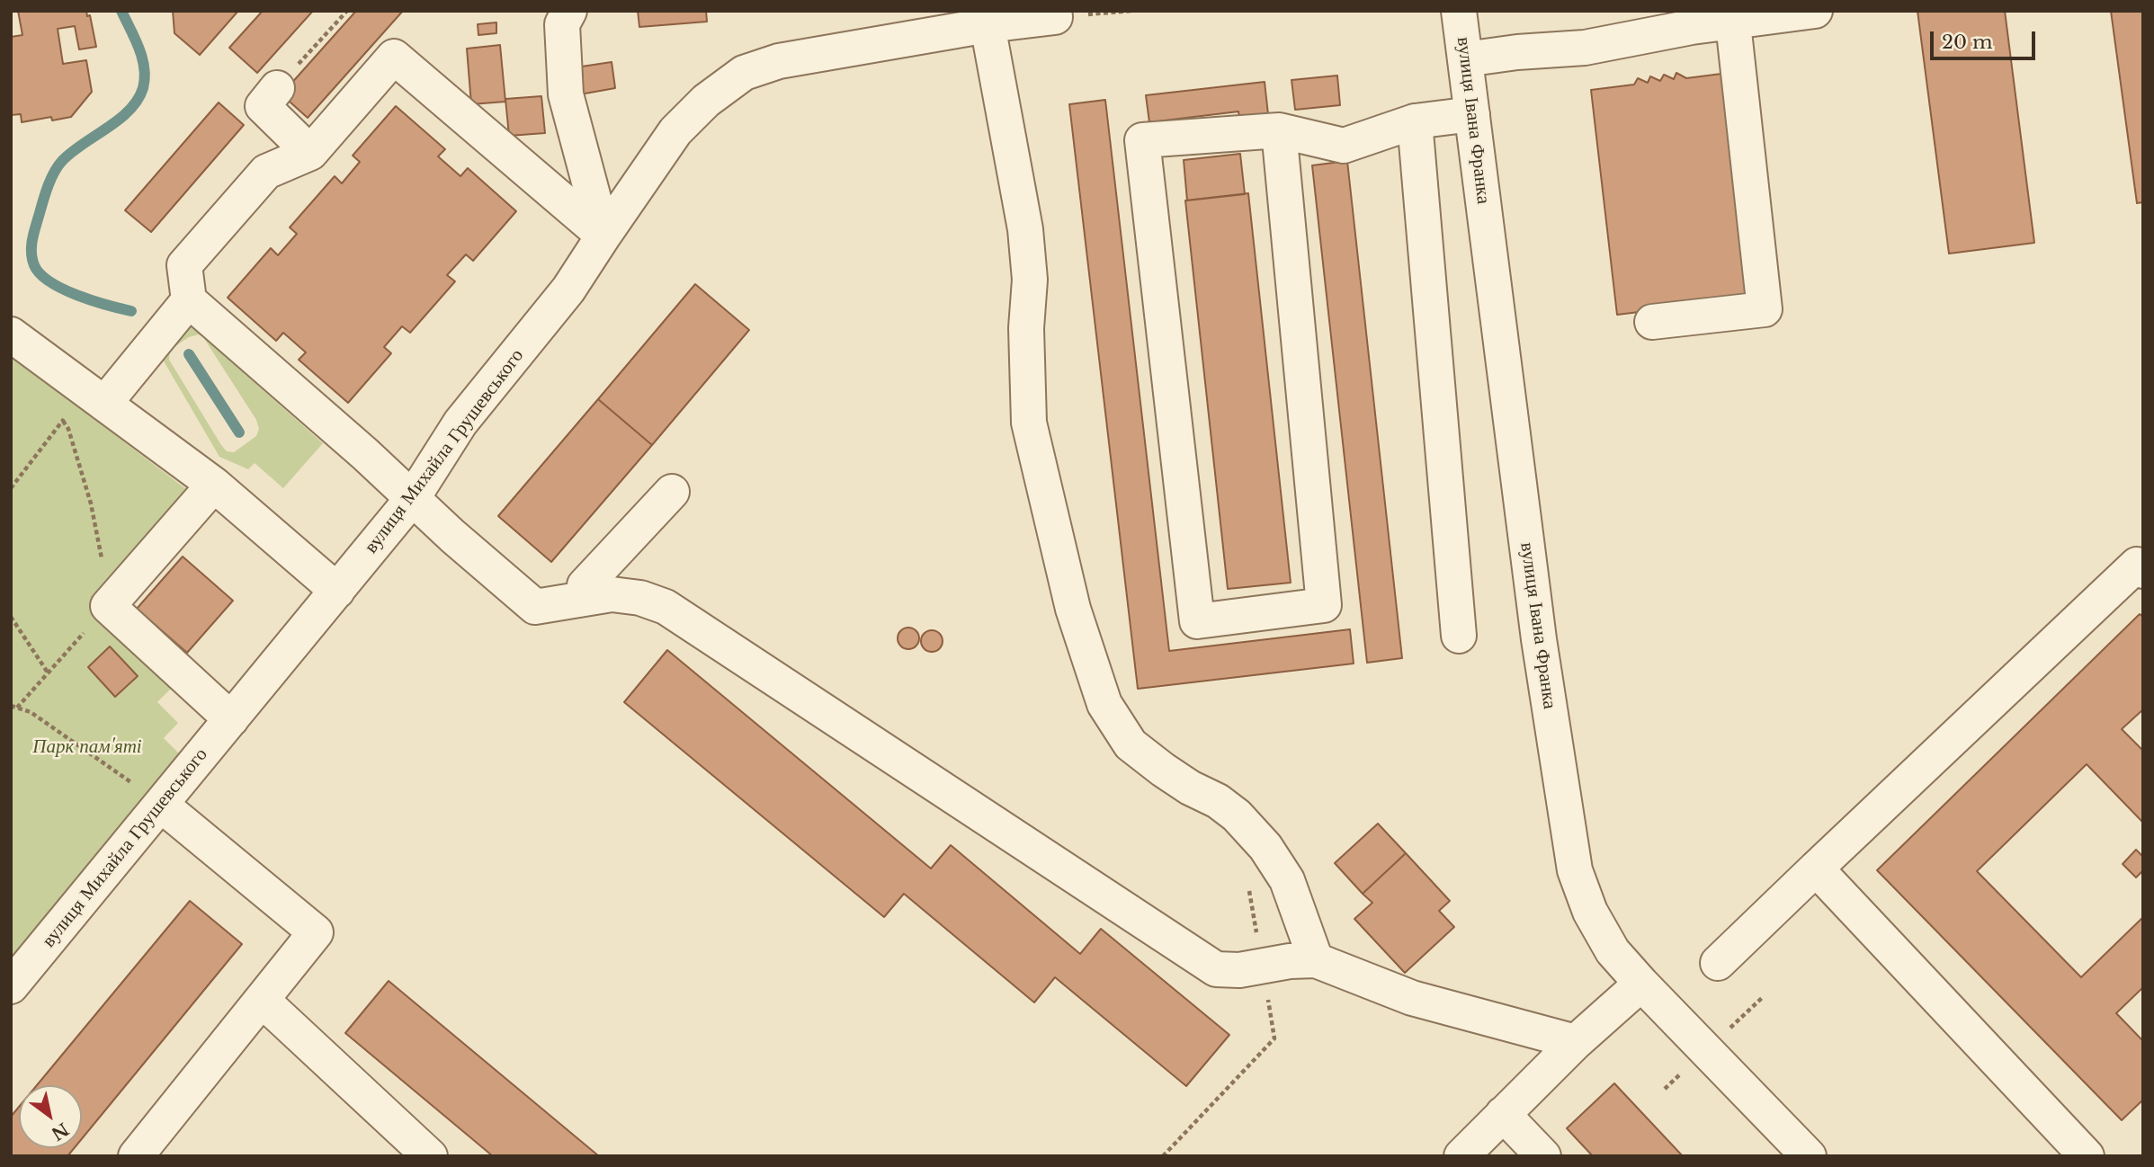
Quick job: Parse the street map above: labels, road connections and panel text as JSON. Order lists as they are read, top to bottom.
{
  "streets": {
    "street": ["вулиця Івана Франка", "вулиця Михайла Грушевського"]
  },
  "parks": ["Парк пам'яті"],
  "scale_bar": "20 m",
  "north": "bottom right"
}
